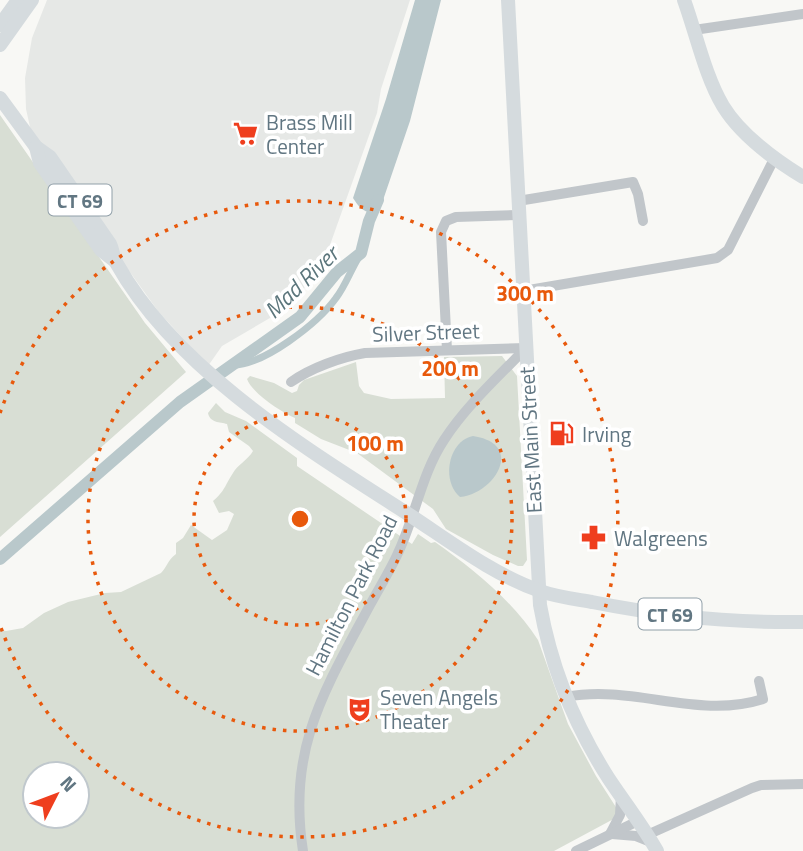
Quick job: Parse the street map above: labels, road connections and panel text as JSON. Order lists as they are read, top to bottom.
{
  "streets": {
    "main road": ["CT 69", "East Main Street"],
    "street": ["Silver Street", "Hamilton Park Road"]
  },
  "crossings": [
    ["CT 69", "East Main Street"],
    ["Silver Street", "East Main Street"],
    ["Silver Street", "Hamilton Park Road"],
    ["East Main Street", "Hamilton Park Road"]
  ],
  "water": ["Mad River"],
  "places": {
    "supermarket": ["Brass Mill Center"],
    "fuel station": ["Irving"],
    "pharmacy": ["Walgreens"],
    "theatre": ["Seven Angels Theater"]
  },
  "north": "top right",
  "rings": ["300 m", "200 m", "100 m"]
}
